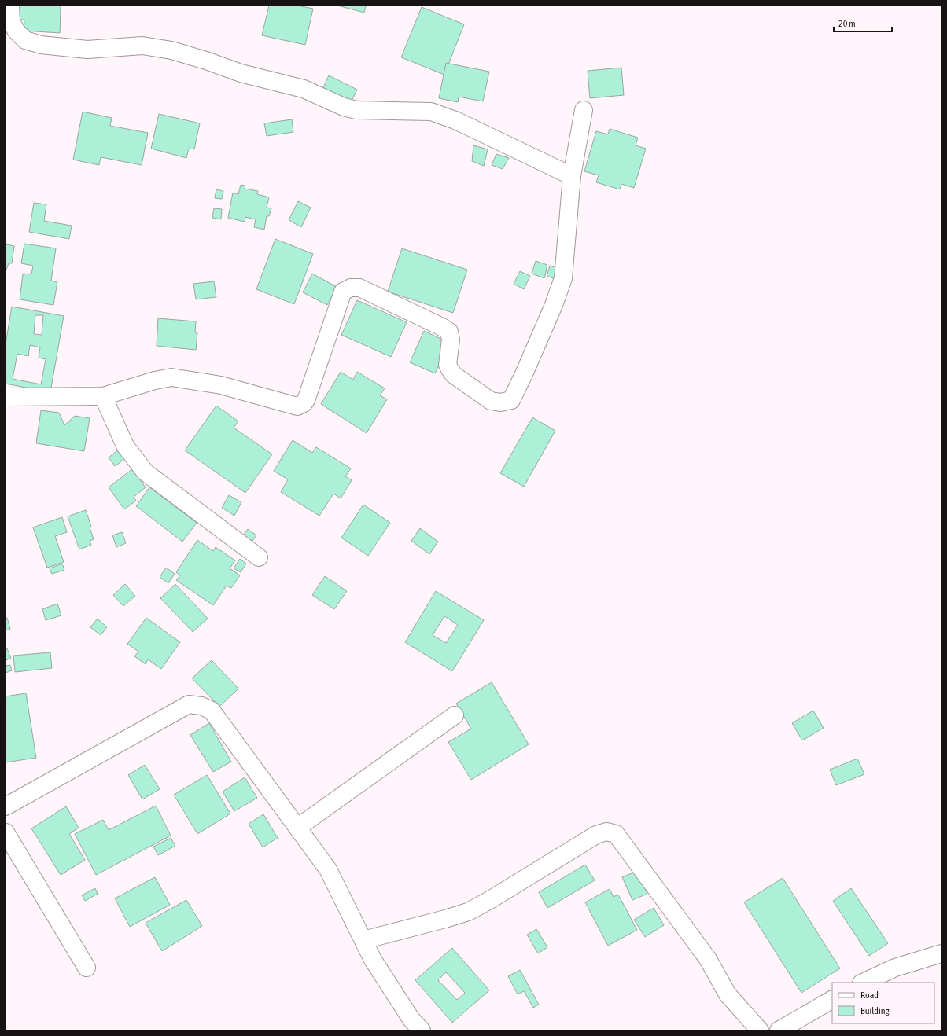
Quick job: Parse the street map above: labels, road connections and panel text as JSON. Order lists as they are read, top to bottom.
{
  "legend": ["Road", "Building"],
  "scale_bar": "20 m"
}
